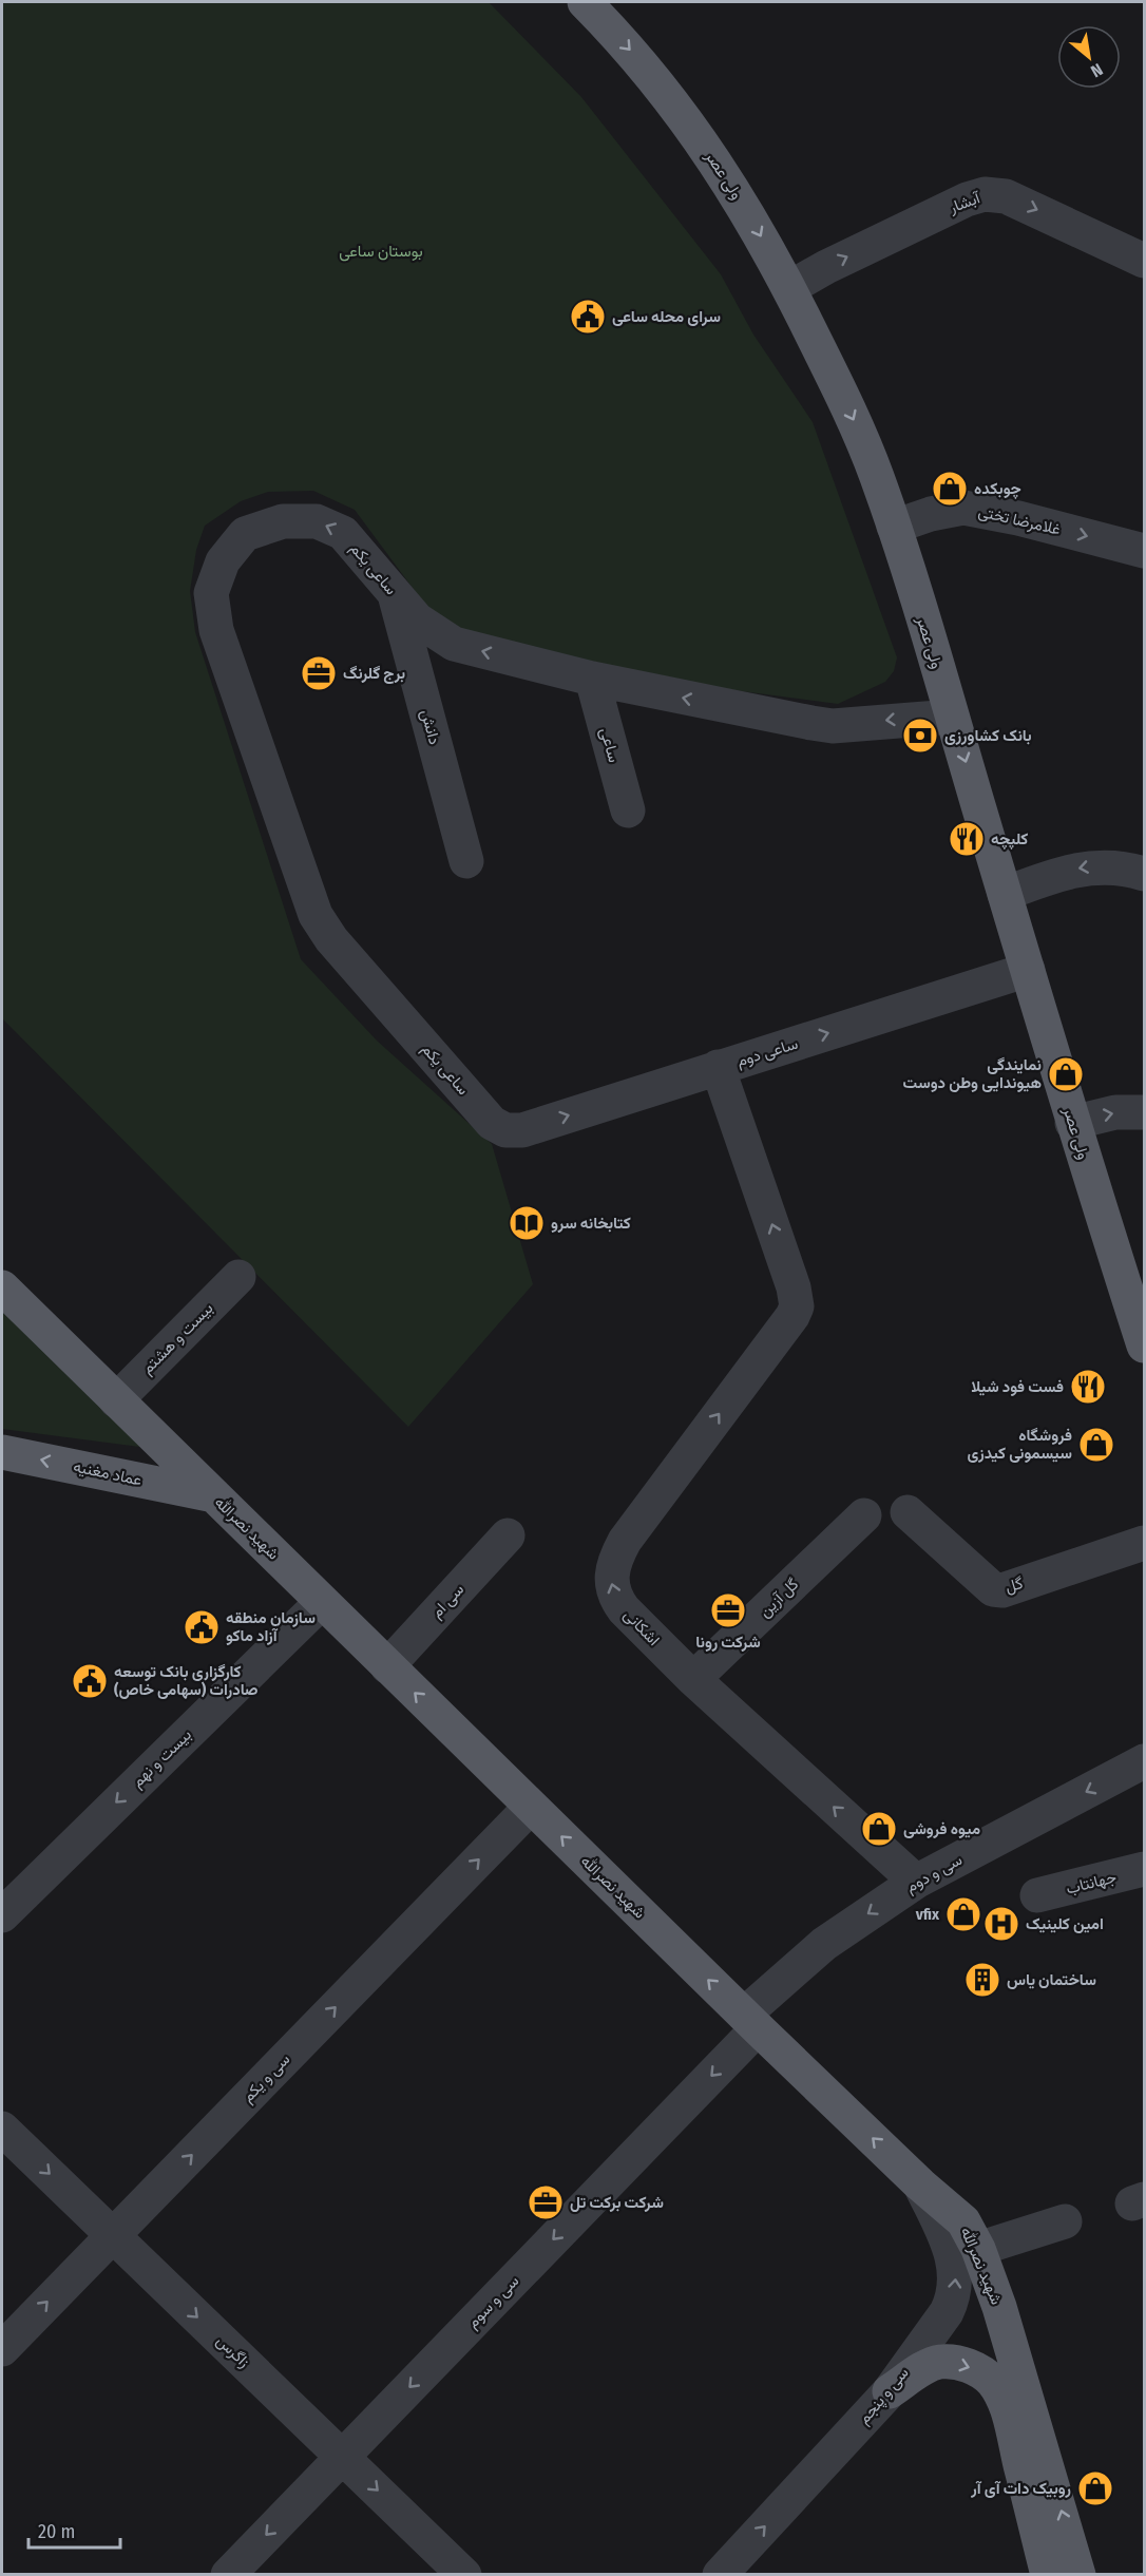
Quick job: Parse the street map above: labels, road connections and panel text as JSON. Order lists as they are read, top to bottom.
{
  "streets": {
    "main road": ["ولی عصر", "عماد مغنیه", "شهید نصرالله"],
    "street": [
      "آبشار",
      "غلامرضا تختی",
      "ساعی یکم",
      "دانش",
      "ساعی",
      "ساعی دوم",
      "بیست و هشتم",
      "گل",
      "گل آزین",
      "سی ام",
      "اشکانی",
      "بیست و نهم",
      "سی و دوم",
      "جهانتاب",
      "سی و یکم",
      "سی و سوم",
      "زاگرس",
      "سی و پنجم"
    ]
  },
  "crossings": [
    ["ولی عصر", "آبشار"],
    ["ولی عصر", "غلامرضا تختی"],
    ["ولی عصر", "ساعی یکم"],
    ["ولی عصر", "ساعی دوم"],
    ["ساعی یکم", "دانش"],
    ["ساعی یکم", "ساعی"],
    ["ساعی یکم", "ساعی دوم"],
    ["ساعی دوم", "اشکانی"],
    ["بیست و هشتم", "شهید نصرالله"],
    ["عماد مغنیه", "شهید نصرالله"],
    ["شهید نصرالله", "سی ام"],
    ["شهید نصرالله", "بیست و نهم"],
    ["شهید نصرالله", "سی و دوم"],
    ["شهید نصرالله", "سی و یکم"],
    ["شهید نصرالله", "سی و سوم"],
    ["شهید نصرالله", "سی و پنجم"],
    ["گل آزین", "اشکانی"],
    ["اشکانی", "سی و دوم"],
    ["سی و دوم", "سی و سوم"],
    ["سی و یکم", "زاگرس"],
    ["سی و سوم", "زاگرس"]
  ],
  "one_way": [
    "ولی عصر",
    "آبشار",
    "غلامرضا تختی",
    "ساعی دوم",
    "عماد مغنیه",
    "شهید نصرالله",
    "اشکانی",
    "بیست و نهم",
    "سی و دوم",
    "سی و یکم",
    "سی و سوم",
    "زاگرس",
    "سی و پنجم"
  ],
  "parks": ["بوستان ساعی"],
  "places": {
    "public building": ["سرای محله ساعی", "سازمان منطقه آزاد ماکو", "کارگزاری بانک توسعه صادرات (سهامی خاص)"],
    "shop": [
      "چوبکده",
      "نمایندگی هیوندایی وطن دوست",
      "فروشگاه سیسمونی کیدزی",
      "میوه فروشی",
      "vfix",
      "روبیک دات آی آر"
    ],
    "office": ["برج گلرنگ", "شرکت رونا", "شرکت برکت تل"],
    "bank": ["بانک کشاورزی"],
    "restaurant": ["کلپچه", "فست فود شیلا"],
    "library": ["کتابخانه سرو"],
    "hospital": ["امین کلینیک"],
    "building": ["ساختمان یاس"]
  },
  "scale_bar": "20 m",
  "north": "bottom right"
}
